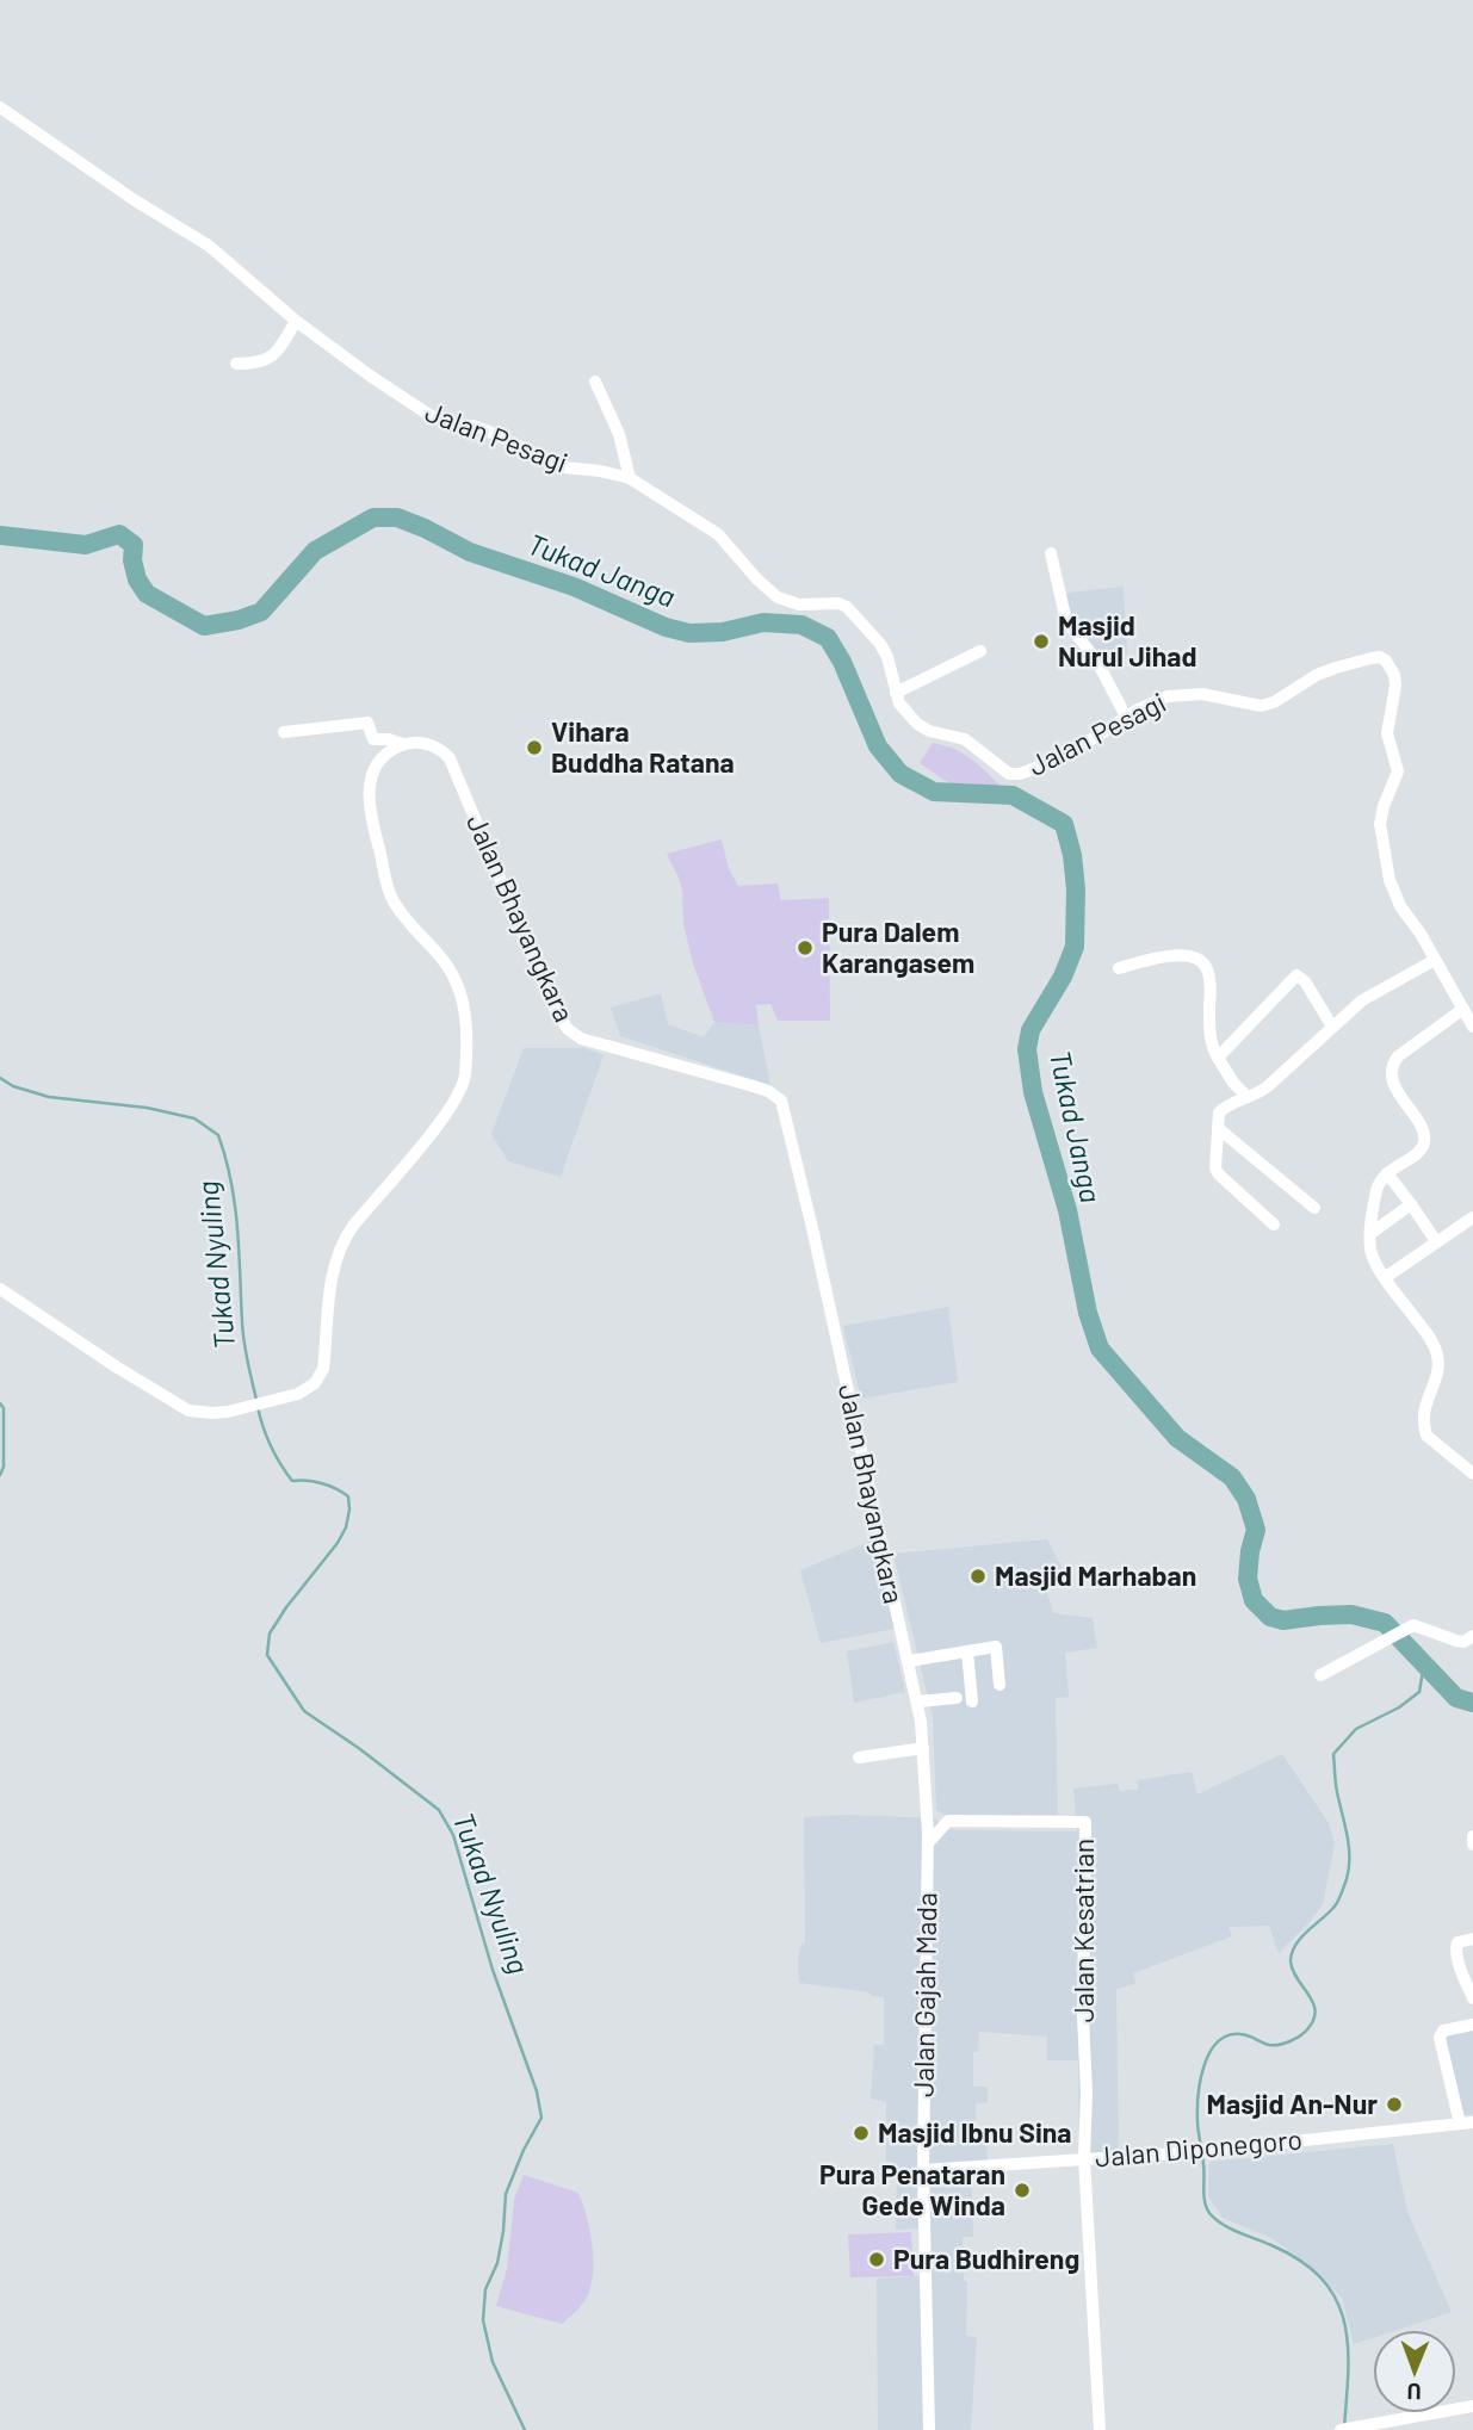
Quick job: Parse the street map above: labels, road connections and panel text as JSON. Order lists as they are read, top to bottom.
{
  "streets": {
    "street": [
      "Jalan Pesagi",
      "Jalan Bhayangkara",
      "Jalan Kesatrian",
      "Jalan Gajah Mada",
      "Jalan Diponegoro"
    ]
  },
  "crossings": [
    ["Jalan Bhayangkara", "Jalan Gajah Mada"],
    ["Jalan Kesatrian", "Jalan Diponegoro"],
    ["Jalan Gajah Mada", "Jalan Diponegoro"]
  ],
  "water": ["Tukad Janga", "Tukad Nyuling"],
  "places": [
    "Masjid Nurul Jihad",
    "Vihara Buddha Ratana",
    "Pura Dalem Karangasem",
    "Masjid Marhaban",
    "Masjid An-Nur",
    "Masjid Ibnu Sina",
    "Pura Penataran Gede Winda",
    "Pura Budhireng"
  ],
  "north": "bottom"
}
